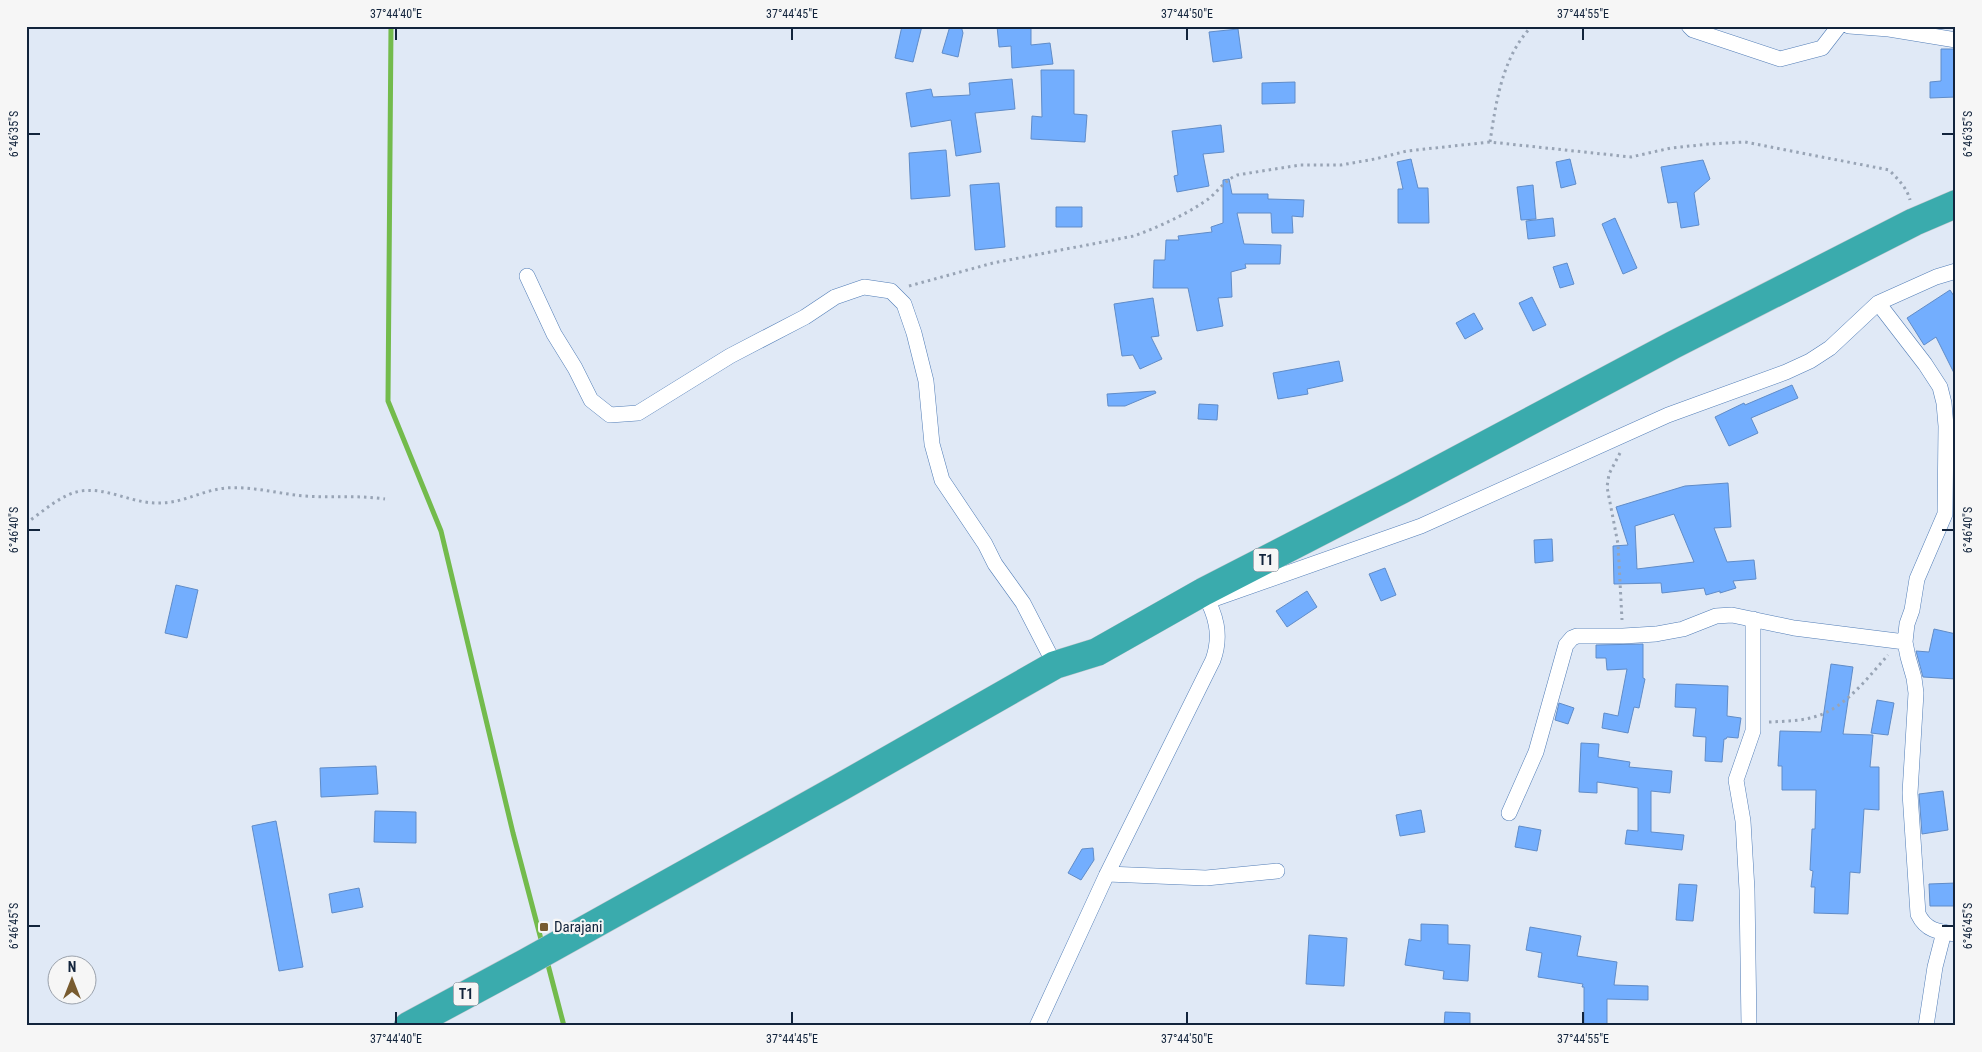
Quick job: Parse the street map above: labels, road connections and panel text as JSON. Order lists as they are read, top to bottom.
{
  "streets": {
    "highway": ["T1"]
  },
  "places": {
    "transit": ["Darajani"]
  },
  "north": "top",
  "coordinates": [
    "37°44'40\"E",
    "37°44'45\"E",
    "37°44'50\"E",
    "37°44'55\"E",
    "6°46'35\"S",
    "6°46'40\"S",
    "6°46'45\"S"
  ]
}
